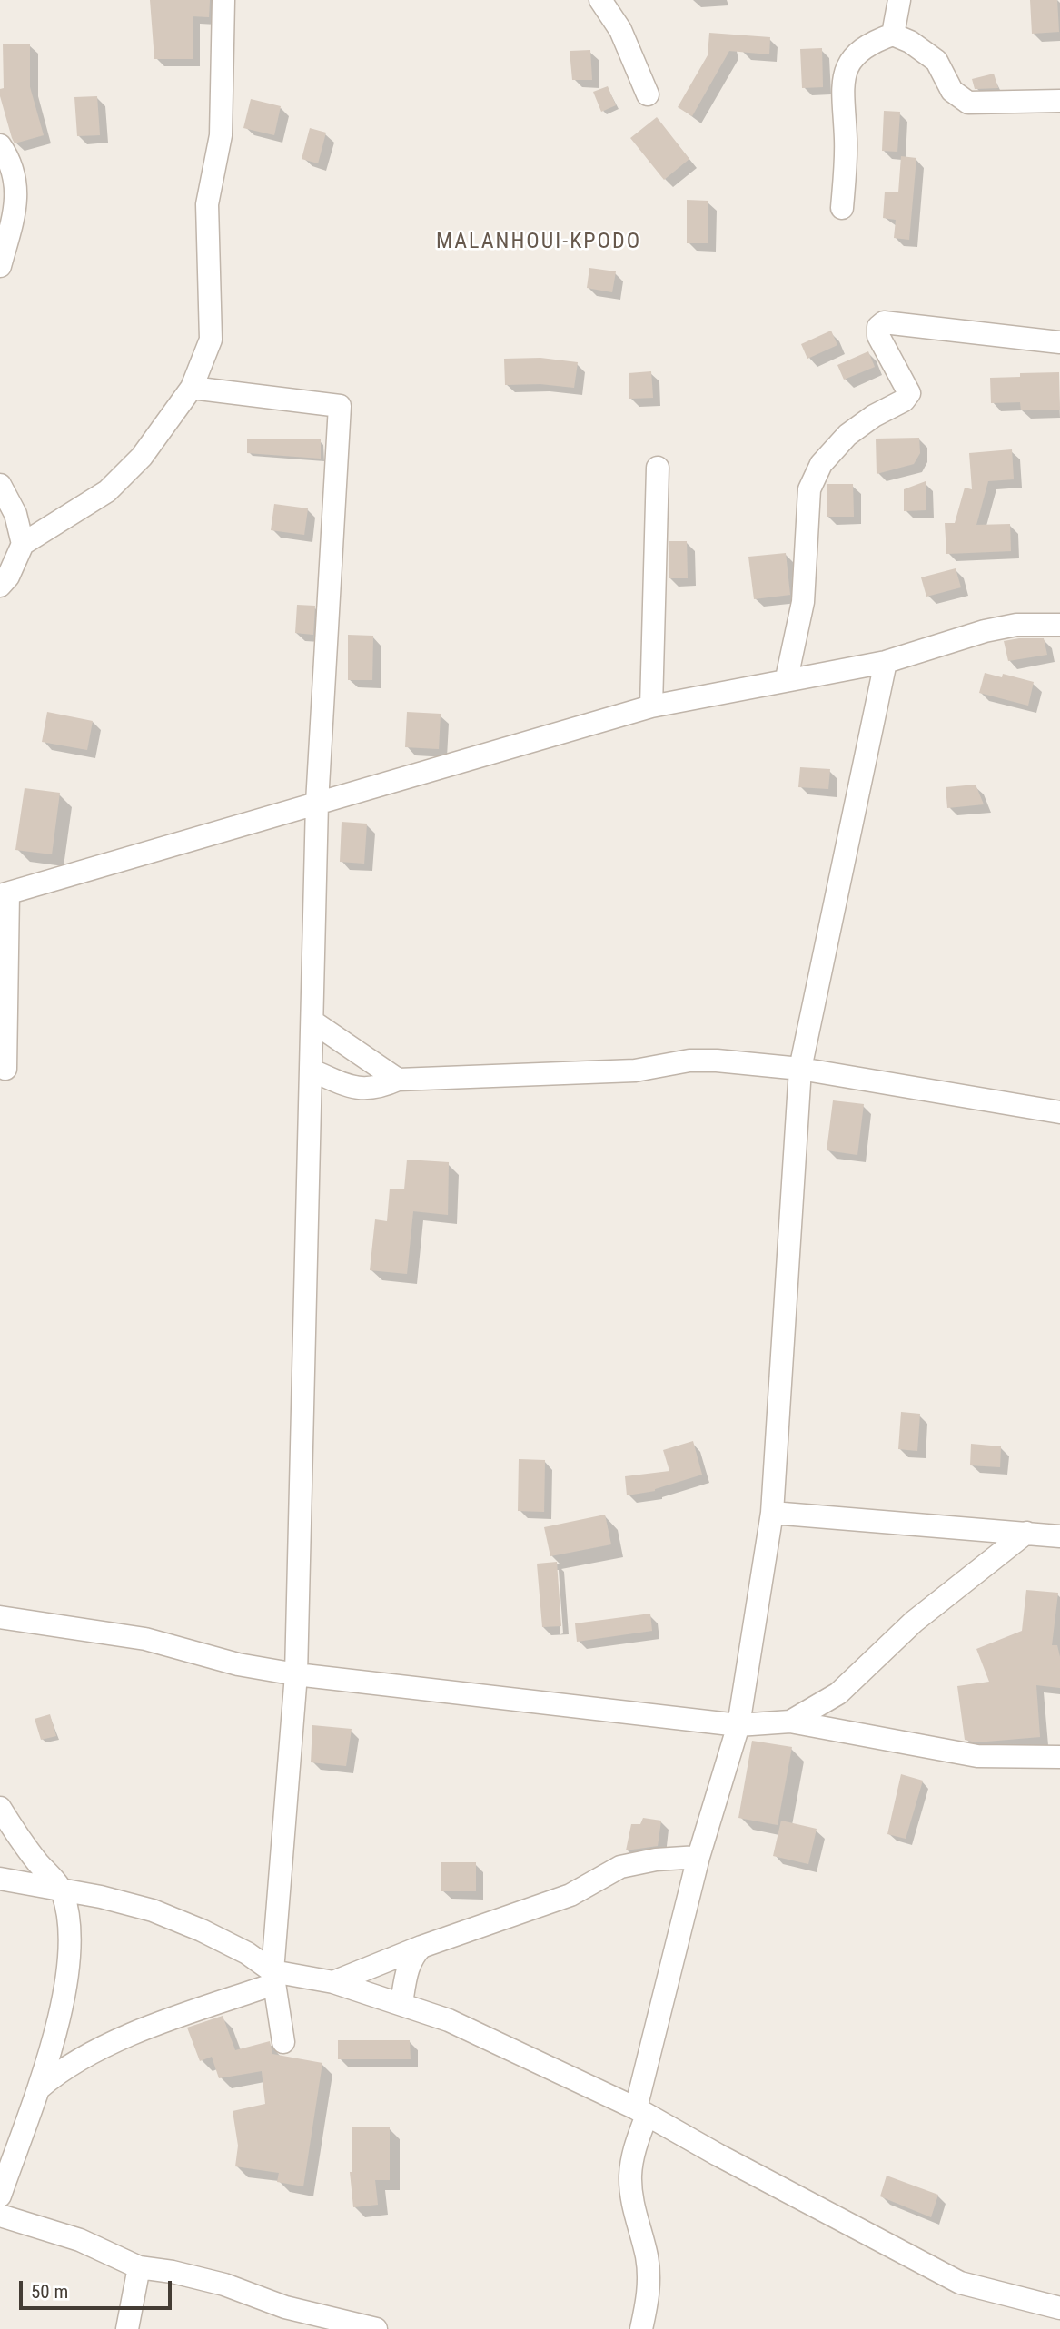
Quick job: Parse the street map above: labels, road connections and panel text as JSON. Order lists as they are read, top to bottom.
{
  "districts": ["MALANHOUI-KPODO"],
  "scale_bar": "50 m"
}
